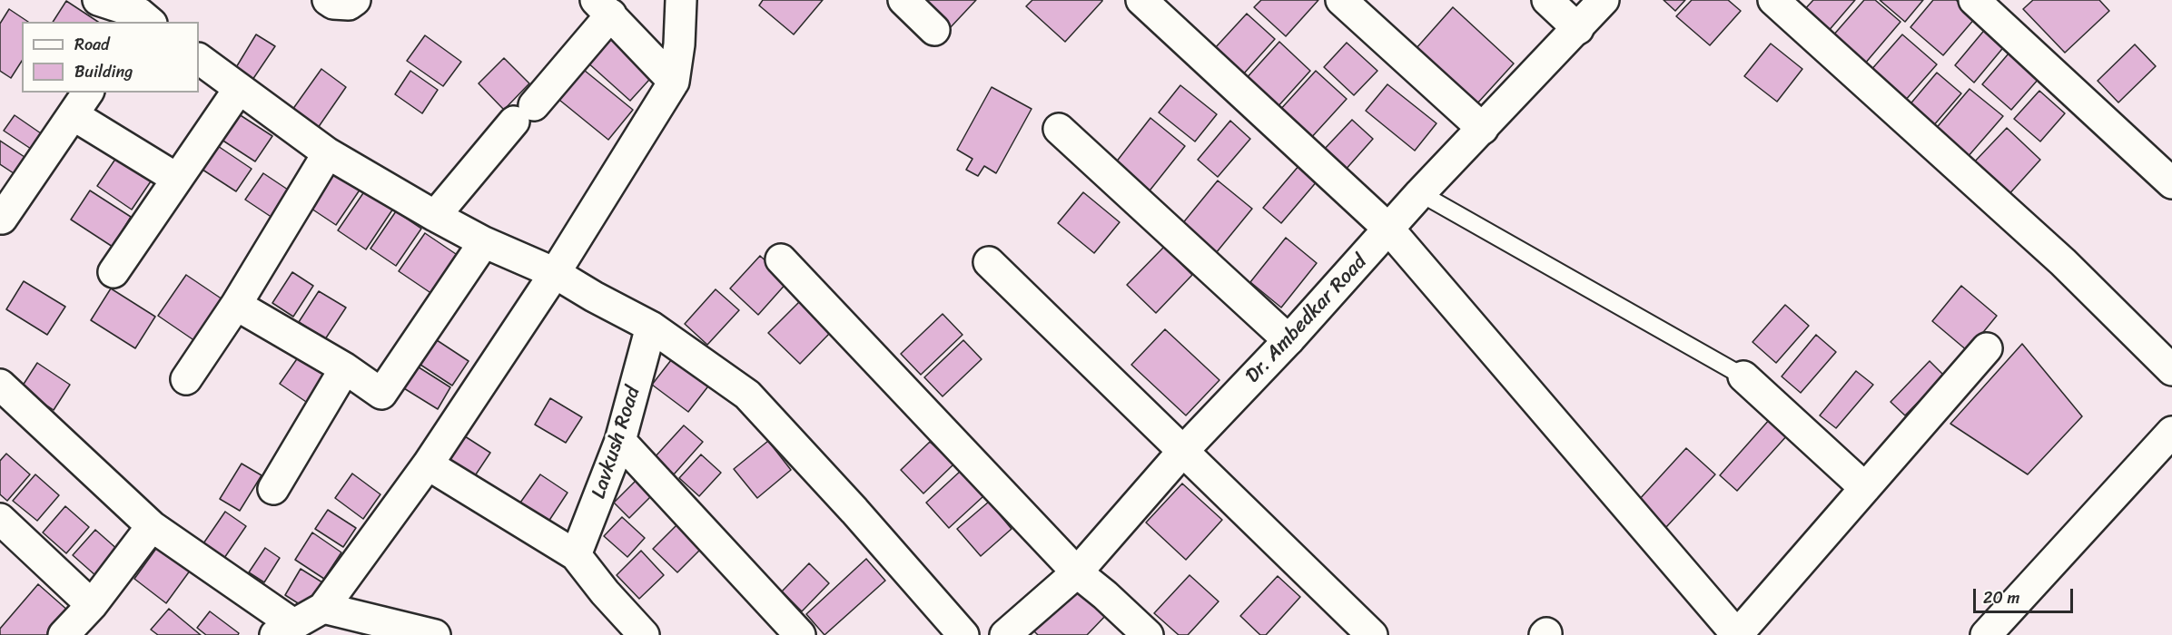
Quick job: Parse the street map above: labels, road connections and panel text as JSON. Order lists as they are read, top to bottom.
{
  "streets": {
    "street": ["Dr. Ambedkar Road", "Lavkush Road"]
  },
  "legend": ["Road", "Building"],
  "scale_bar": "20 m"
}
